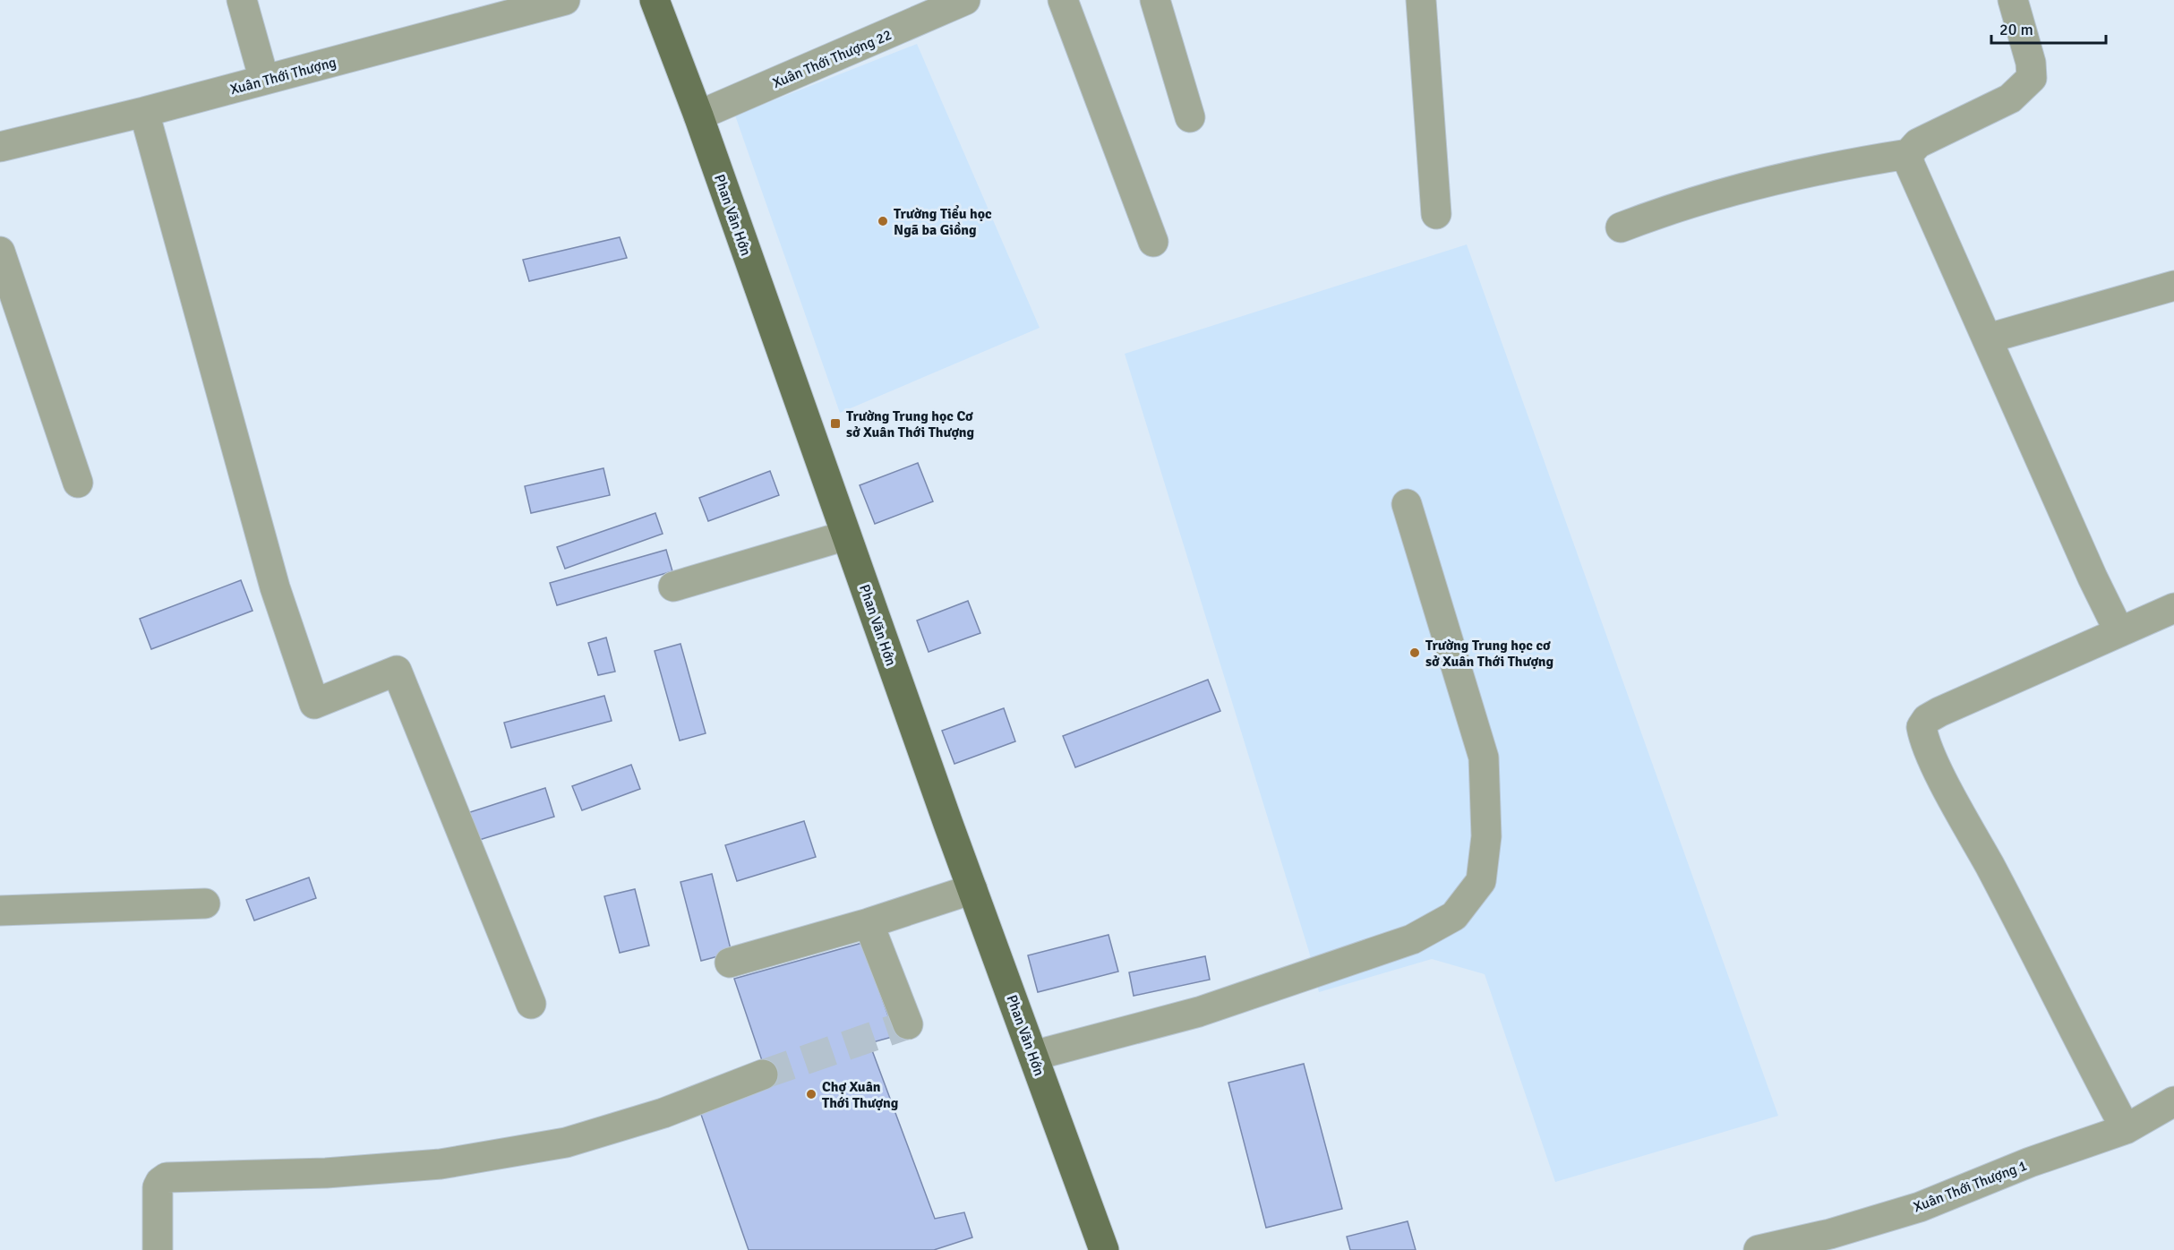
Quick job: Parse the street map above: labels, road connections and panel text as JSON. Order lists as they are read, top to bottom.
{
  "streets": {
    "main road": ["Phan Văn Hớn"],
    "street": ["Xuân Thới Thượng 22", "Xuân Thới Thượng", "Xuân Thới Thượng 1"]
  },
  "crossings": [
    ["Xuân Thới Thượng 22", "Phan Văn Hớn"]
  ],
  "places": {
    "other": ["Trường Tiểu học Ngã ba Giồng", "Trường Trung học cơ sở Xuân Thới Thượng", "Chợ Xuân Thới Thượng"],
    "transit": ["Trường Trung học Cơ sở Xuân Thới Thượng"]
  },
  "scale_bar": "20 m"
}
